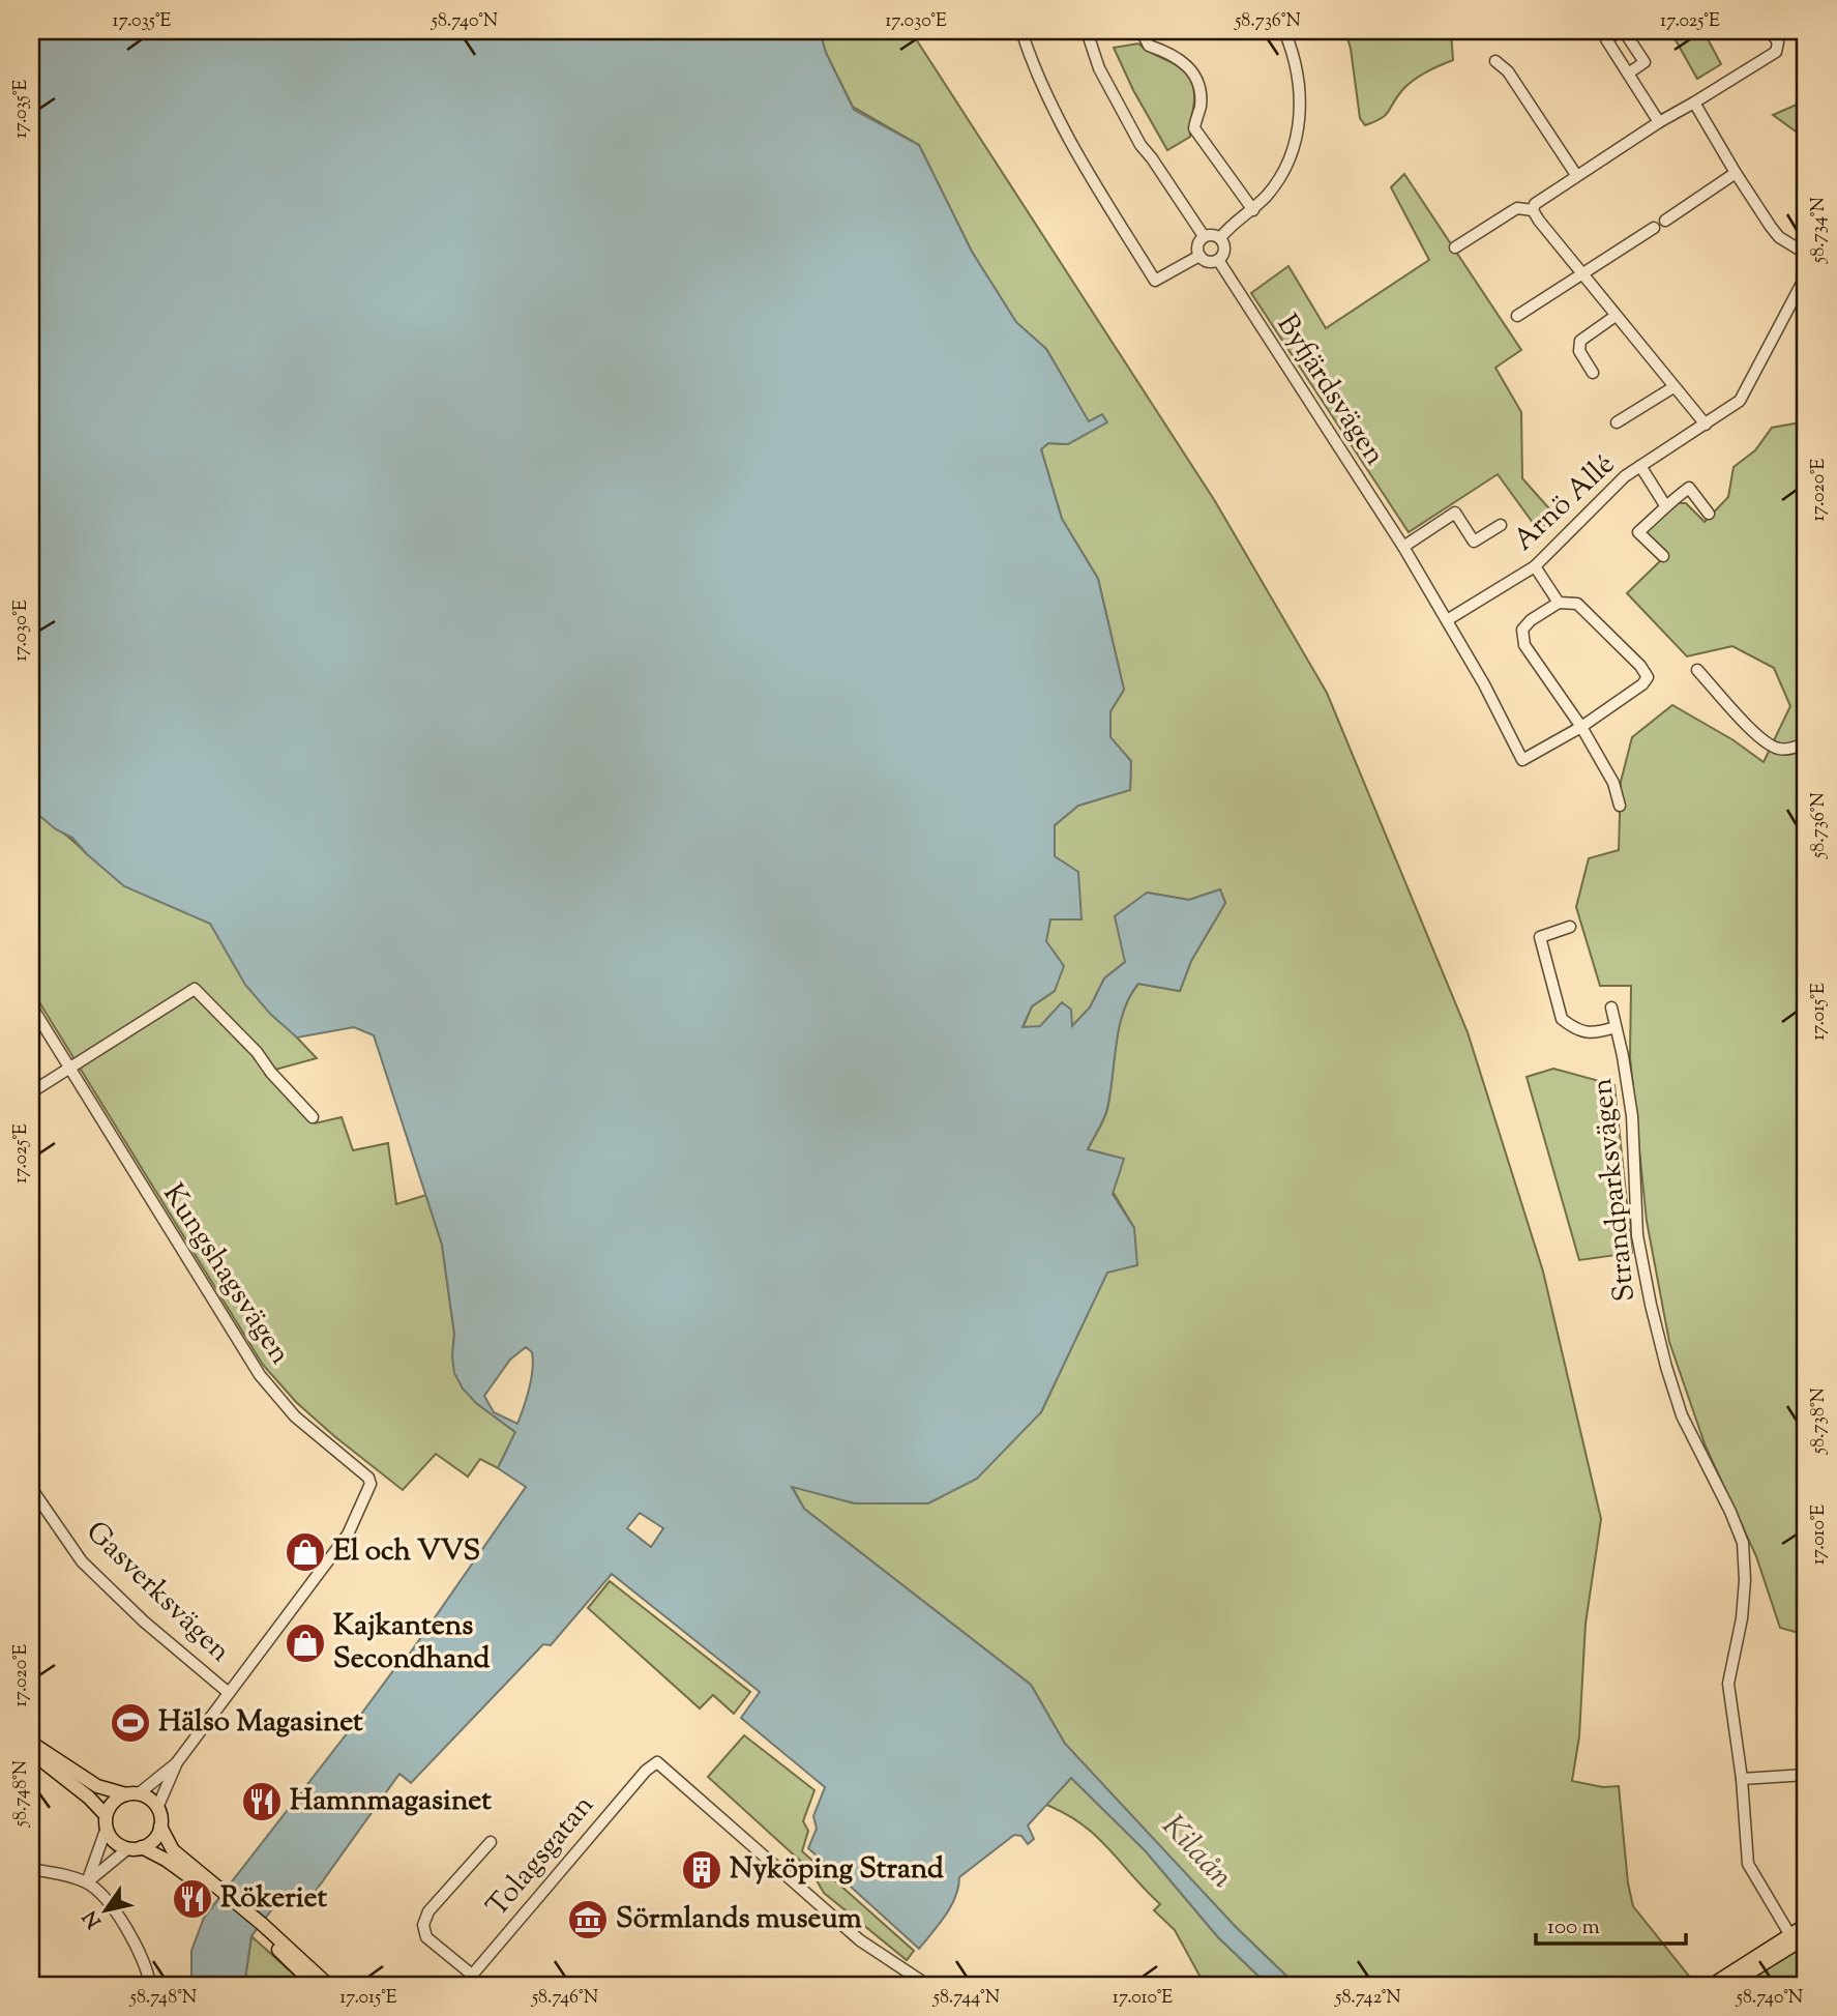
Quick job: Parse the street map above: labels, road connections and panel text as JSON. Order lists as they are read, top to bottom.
{
  "streets": {
    "street": [
      "Byfjärdsvägen",
      "Arnö Allé",
      "Strandparksvägen",
      "Kungshagsvägen",
      "Gasverksvägen",
      "Tolagsgatan"
    ]
  },
  "crossings": [
    ["Byfjärdsvägen", "Arnö Allé"],
    ["Kungshagsvägen", "Gasverksvägen"]
  ],
  "water": ["Kilaån"],
  "places": {
    "shop": ["El och VVS", "Kajkantens Secondhand"],
    "sports": ["Hälso Magasinet"],
    "restaurant": ["Hamnmagasinet", "Rökeriet"],
    "building": ["Nyköping Strand"],
    "museum": ["Sörmlands museum"]
  },
  "scale_bar": "100 m",
  "north": "bottom left",
  "coordinates": [
    "17.035°E",
    "58.740°N",
    "17.030°E",
    "58.736°N",
    "17.025°E",
    "58.734°N",
    "17.020°E",
    "17.015°E",
    "58.738°N",
    "17.010°E",
    "58.748°N",
    "58.746°N",
    "58.744°N",
    "58.742°N"
  ]
}
